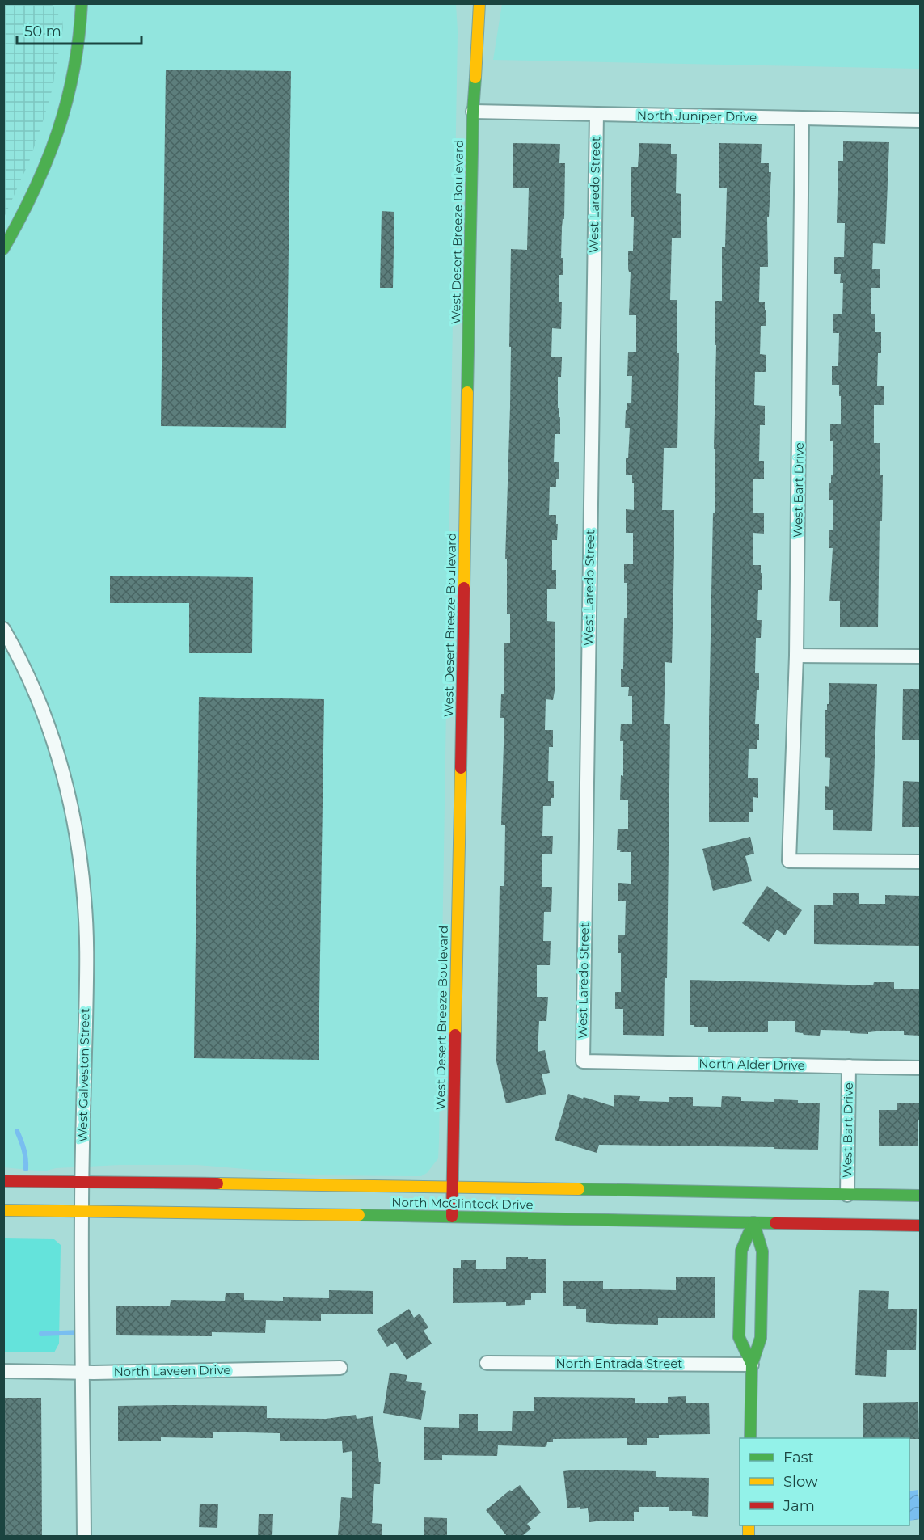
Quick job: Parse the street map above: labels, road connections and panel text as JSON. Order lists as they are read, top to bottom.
{
  "streets": {
    "street": [
      "North Juniper Drive",
      "West Laredo Street",
      "West Desert Breeze Boulevard",
      "West Bart Drive",
      "North Alder Drive",
      "West Galveston Street",
      "North McClintock Drive",
      "North Entrada Street",
      "North Laveen Drive"
    ]
  },
  "crossings": [
    ["North Juniper Drive", "West Laredo Street"],
    ["North Juniper Drive", "West Desert Breeze Boulevard"],
    ["North Juniper Drive", "West Bart Drive"],
    ["West Laredo Street", "North Alder Drive"],
    ["West Desert Breeze Boulevard", "North McClintock Drive"],
    ["West Bart Drive", "North Alder Drive"],
    ["West Bart Drive", "North McClintock Drive"],
    ["West Galveston Street", "North McClintock Drive"],
    ["West Galveston Street", "North Laveen Drive"]
  ],
  "legend": ["Fast", "Slow", "Jam"],
  "scale_bar": "50 m"
}
